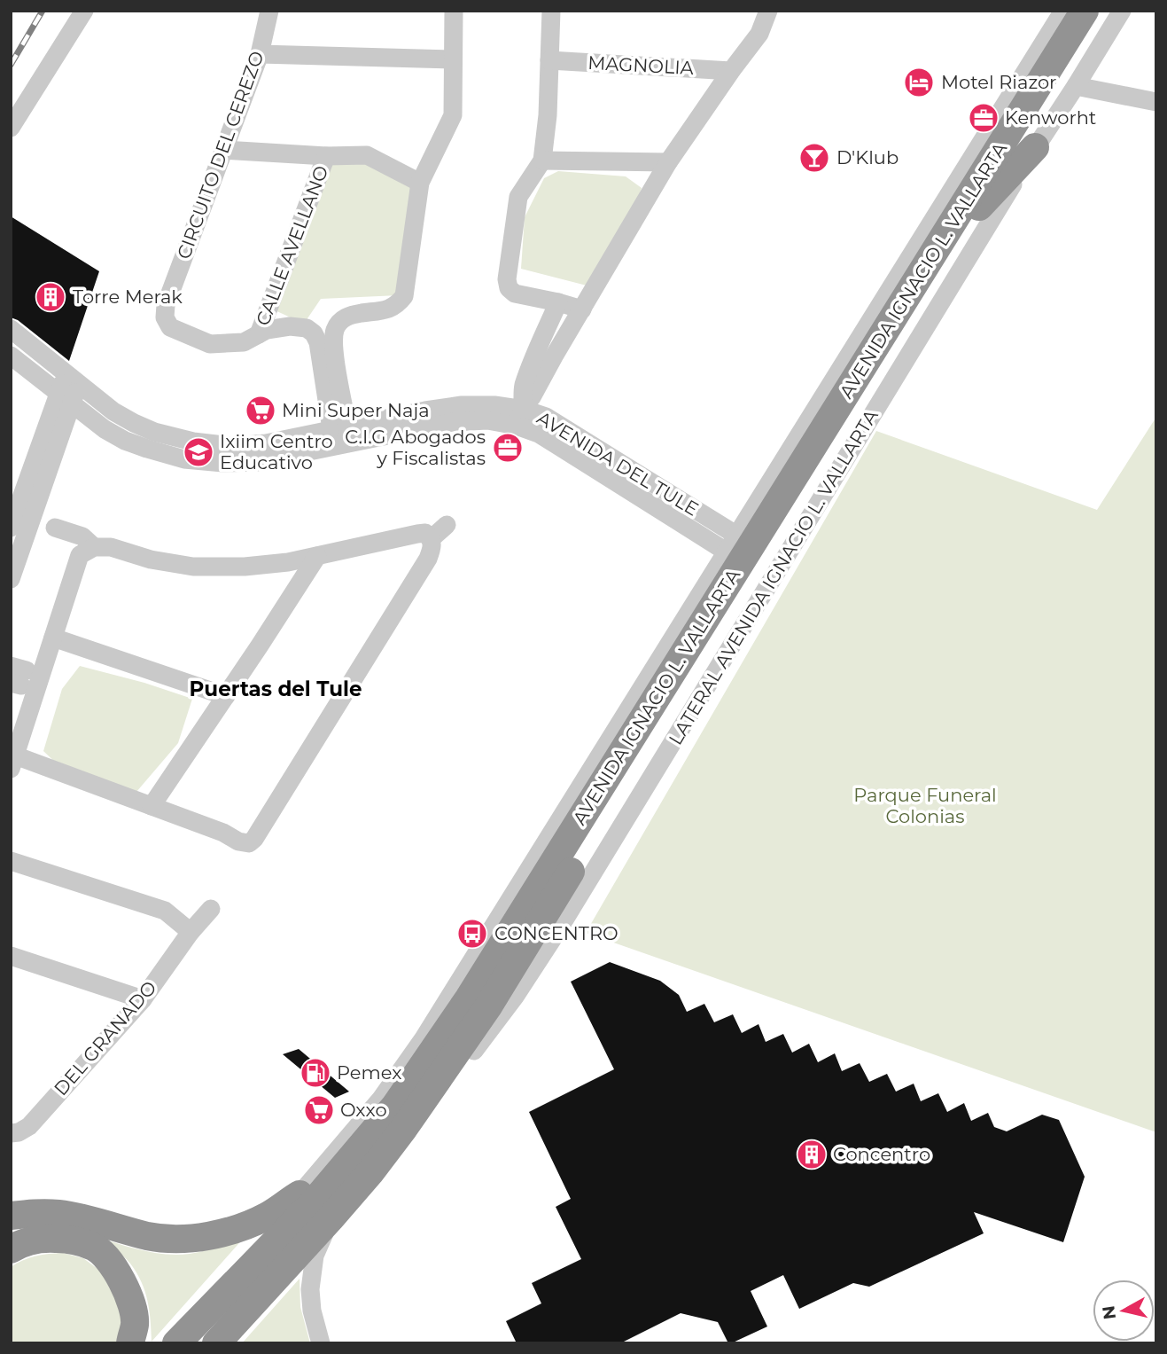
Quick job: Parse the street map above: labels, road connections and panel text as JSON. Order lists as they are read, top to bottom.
{
  "streets": {
    "highway": ["AVENIDA IGNACIO L. VALLARTA"],
    "street": [
      "MAGNOLIA",
      "CIRCUITO DEL CEREZO",
      "CALLE AVELLANO",
      "AVENIDA DEL TULE",
      "LATERAL AVENIDA IGNACIO L. VALLARTA",
      "DEL GRANADO"
    ]
  },
  "crossings": [
    ["CIRCUITO DEL CEREZO", "CALLE AVELLANO"],
    ["AVENIDA IGNACIO L. VALLARTA", "LATERAL AVENIDA IGNACIO L. VALLARTA"]
  ],
  "districts": ["Puertas del Tule"],
  "parks": ["Parque Funeral Colonias"],
  "places": {
    "hotel": ["Motel Riazor"],
    "office": ["Kenworht", "C.I.G Abogados y Fiscalistas"],
    "bar": ["D'Klub"],
    "building": ["Torre Merak", "Concentro"],
    "supermarket": ["Mini Super Naja", "Oxxo"],
    "school or university": ["Ixiim Centro Educativo"],
    "bus stop": ["CONCENTRO"],
    "fuel station": ["Pemex"]
  },
  "north": "left"
}
